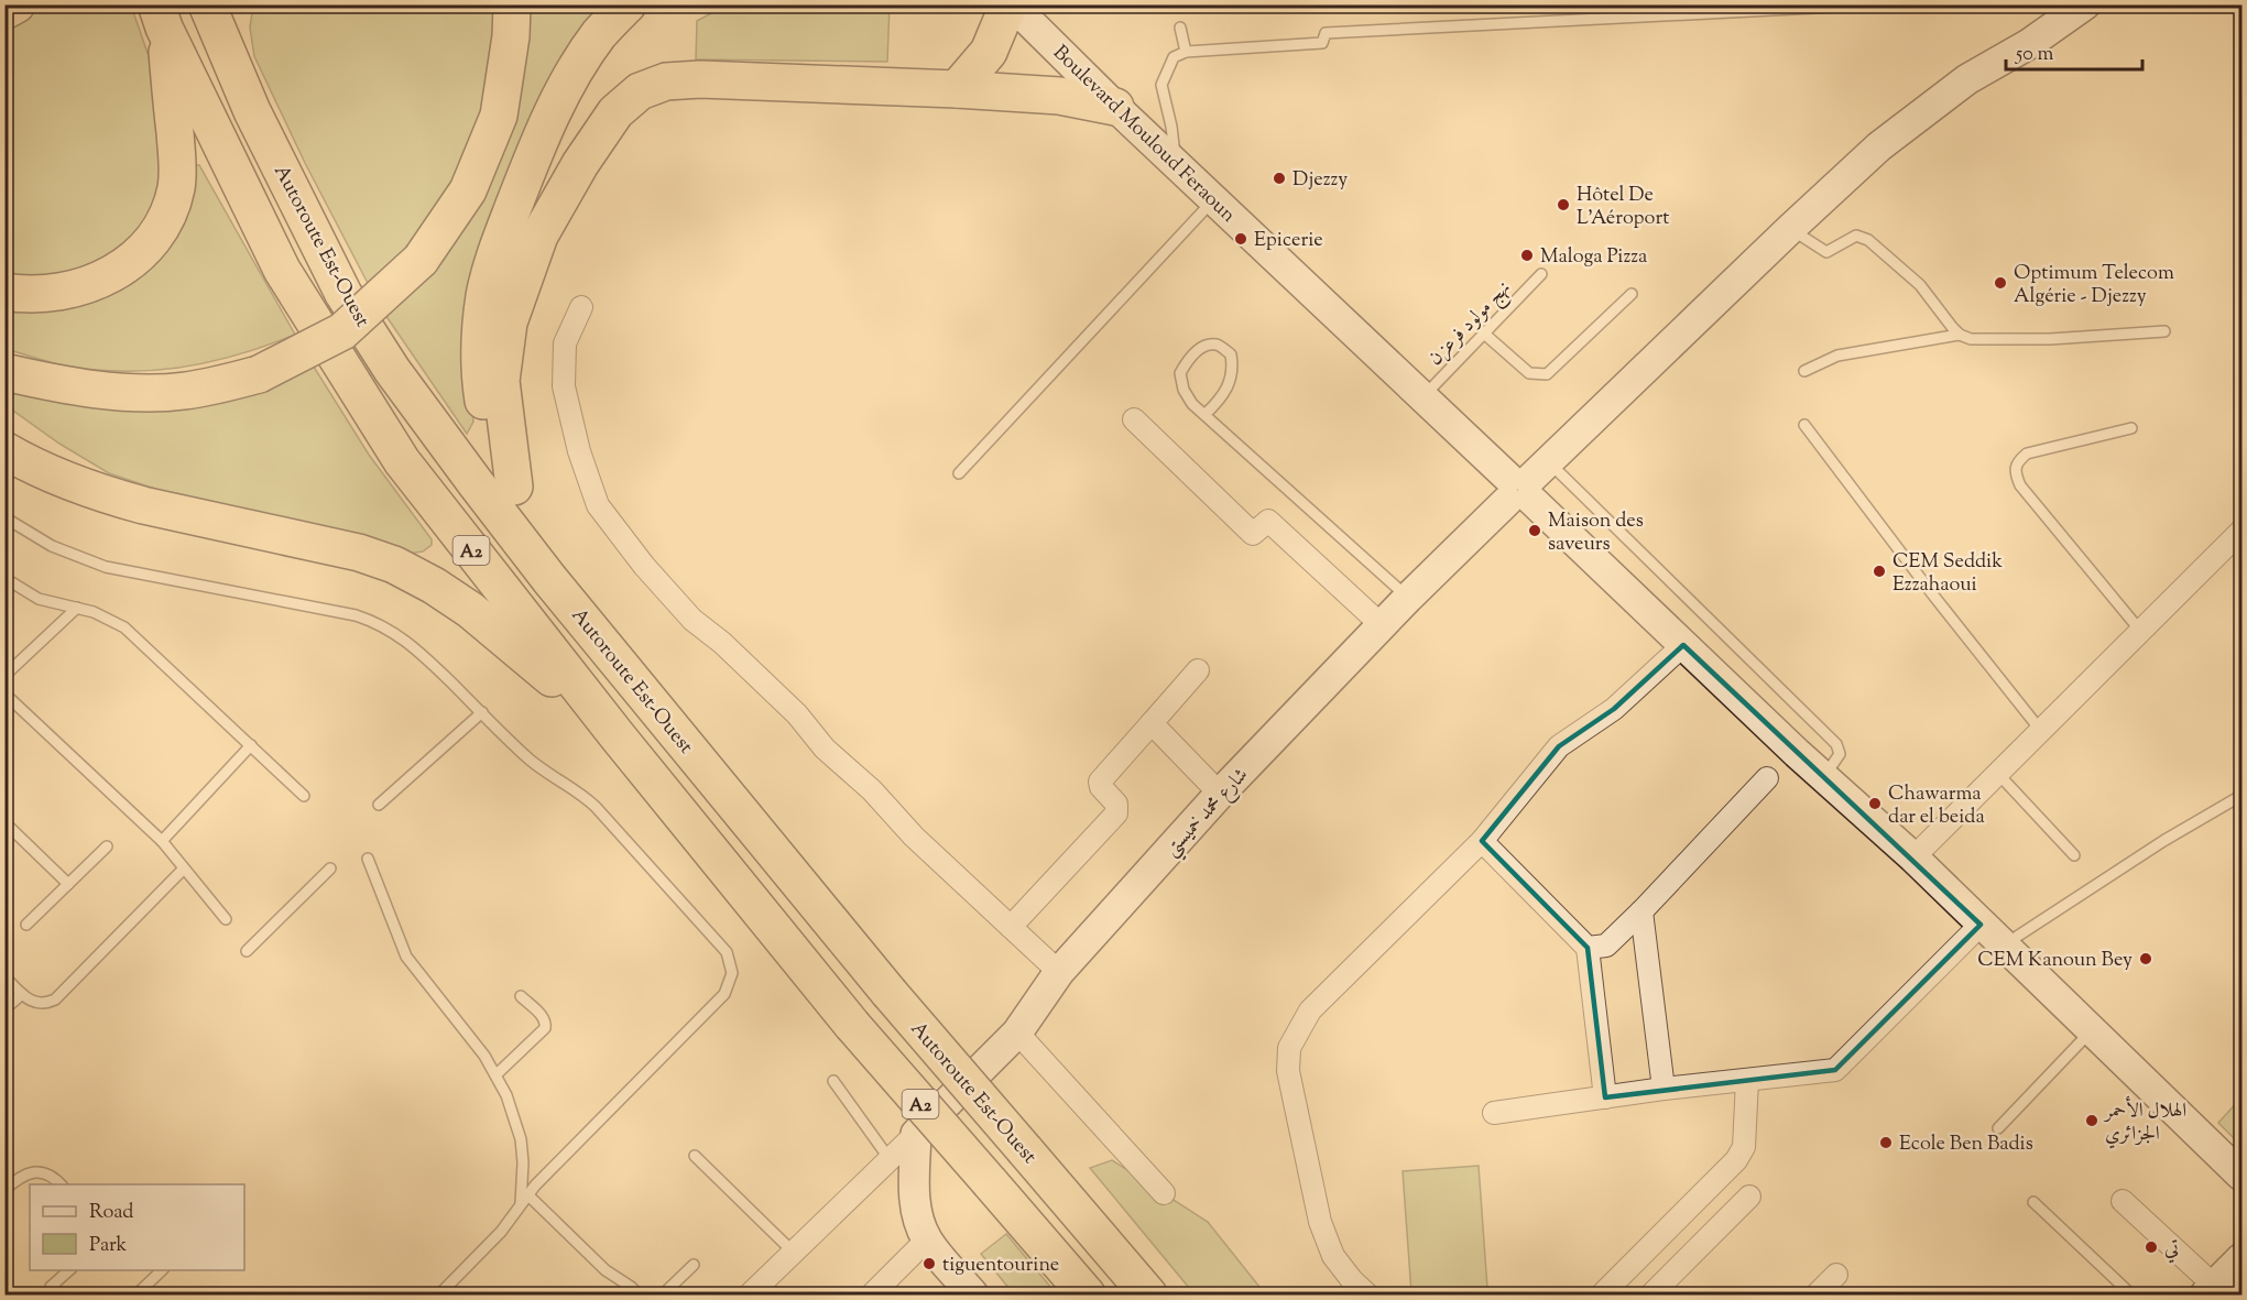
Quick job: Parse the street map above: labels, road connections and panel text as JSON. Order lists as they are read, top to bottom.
{
  "streets": {
    "highway": ["Autoroute Est-Ouest", "A2"],
    "main road": ["Boulevard Mouloud Feraoun", "شارع محمد خميستي"],
    "lane": ["نهج مولود فرعزن"]
  },
  "crossings": [
    ["Boulevard Mouloud Feraoun", "نهج مولود فرعزن"],
    ["Boulevard Mouloud Feraoun", "شارع محمد خميستي"]
  ],
  "places": [
    "Djezzy",
    "Hôtel De L'Aéroport",
    "Epicerie",
    "Maloga Pizza",
    "Optimum Telecom Algérie - Djezzy",
    "Maison des saveurs",
    "CEM Seddik Ezzahaoui",
    "Chawarma dar el beida",
    "CEM Kanoun Bey",
    "الهلال الأحمر الجزائري",
    "Ecole Ben Badis",
    "تي",
    "tiguentourine"
  ],
  "legend": ["Road", "Park"],
  "scale_bar": "50 m"
}
